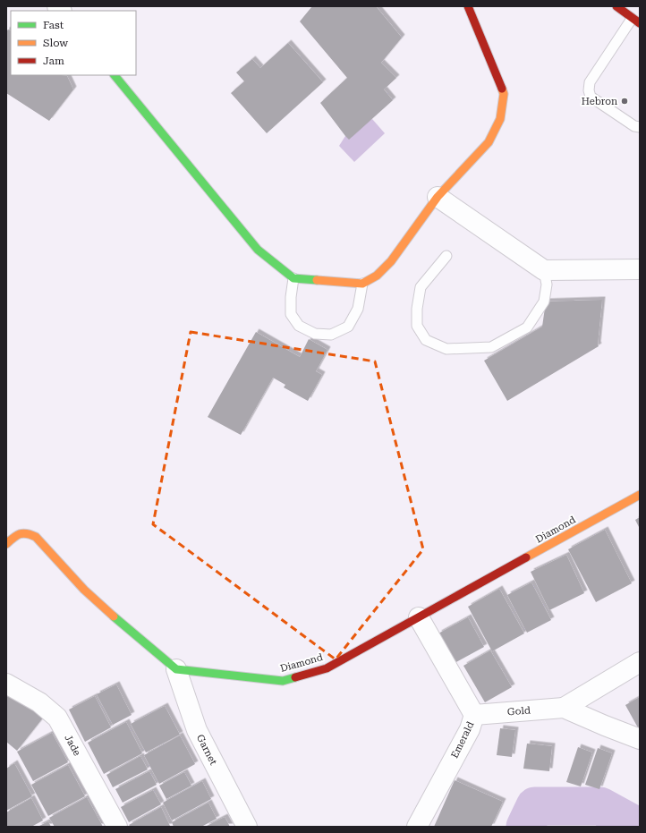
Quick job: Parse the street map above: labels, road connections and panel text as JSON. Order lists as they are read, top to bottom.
{
  "streets": {
    "street": [
      "Diamond",
      "Gold",
      "Emerald",
      "Jade",
      "Garnet"
    ]
  },
  "crossings": [
    ["Diamond", "Emerald"],
    ["Diamond", "Garnet"],
    ["Gold", "Emerald"]
  ],
  "places": ["Hebron"],
  "legend": ["Fast", "Slow", "Jam"]
}
